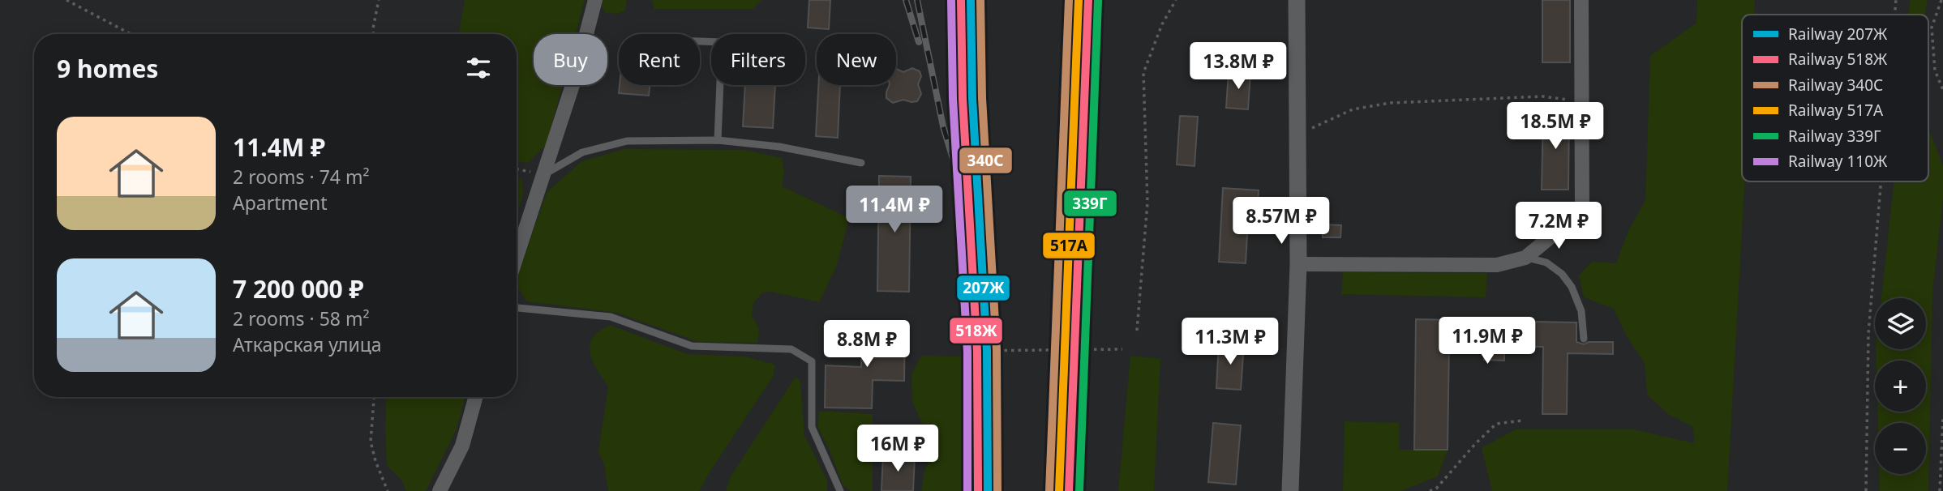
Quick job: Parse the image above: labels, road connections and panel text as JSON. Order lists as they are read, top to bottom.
{
  "lines": [
    "rail line 207Ж",
    "rail line 518Ж",
    "rail line 340С",
    "rail line 517А",
    "rail line 110Ж",
    "rail line 339Г"
  ],
  "legend": [
    "Railway 207Ж",
    "Railway 518Ж",
    "Railway 340С",
    "Railway 517А",
    "Railway 339Г",
    "Railway 110Ж"
  ],
  "page": {
    "chip": [
      "Buy",
      "Rent",
      "Filters",
      "New"
    ],
    "heading": "9 homes",
    "price": [
      "13.8M ₽",
      "18.5M ₽",
      "11.4M ₽",
      "8.57M ₽",
      "7.2M ₽",
      "11.9M ₽",
      "11.3M ₽",
      "8.8M ₽",
      "16M ₽"
    ],
    "list": [
      {
        "name": "11.4M ₽",
        "note": "2 rooms · 74 m² · Apartment"
      },
      {
        "name": "7 200 000 ₽",
        "note": "2 rooms · 58 m² · Аткарская улица"
      }
    ],
    "map_buttons": ["+", "−"]
  }
}
